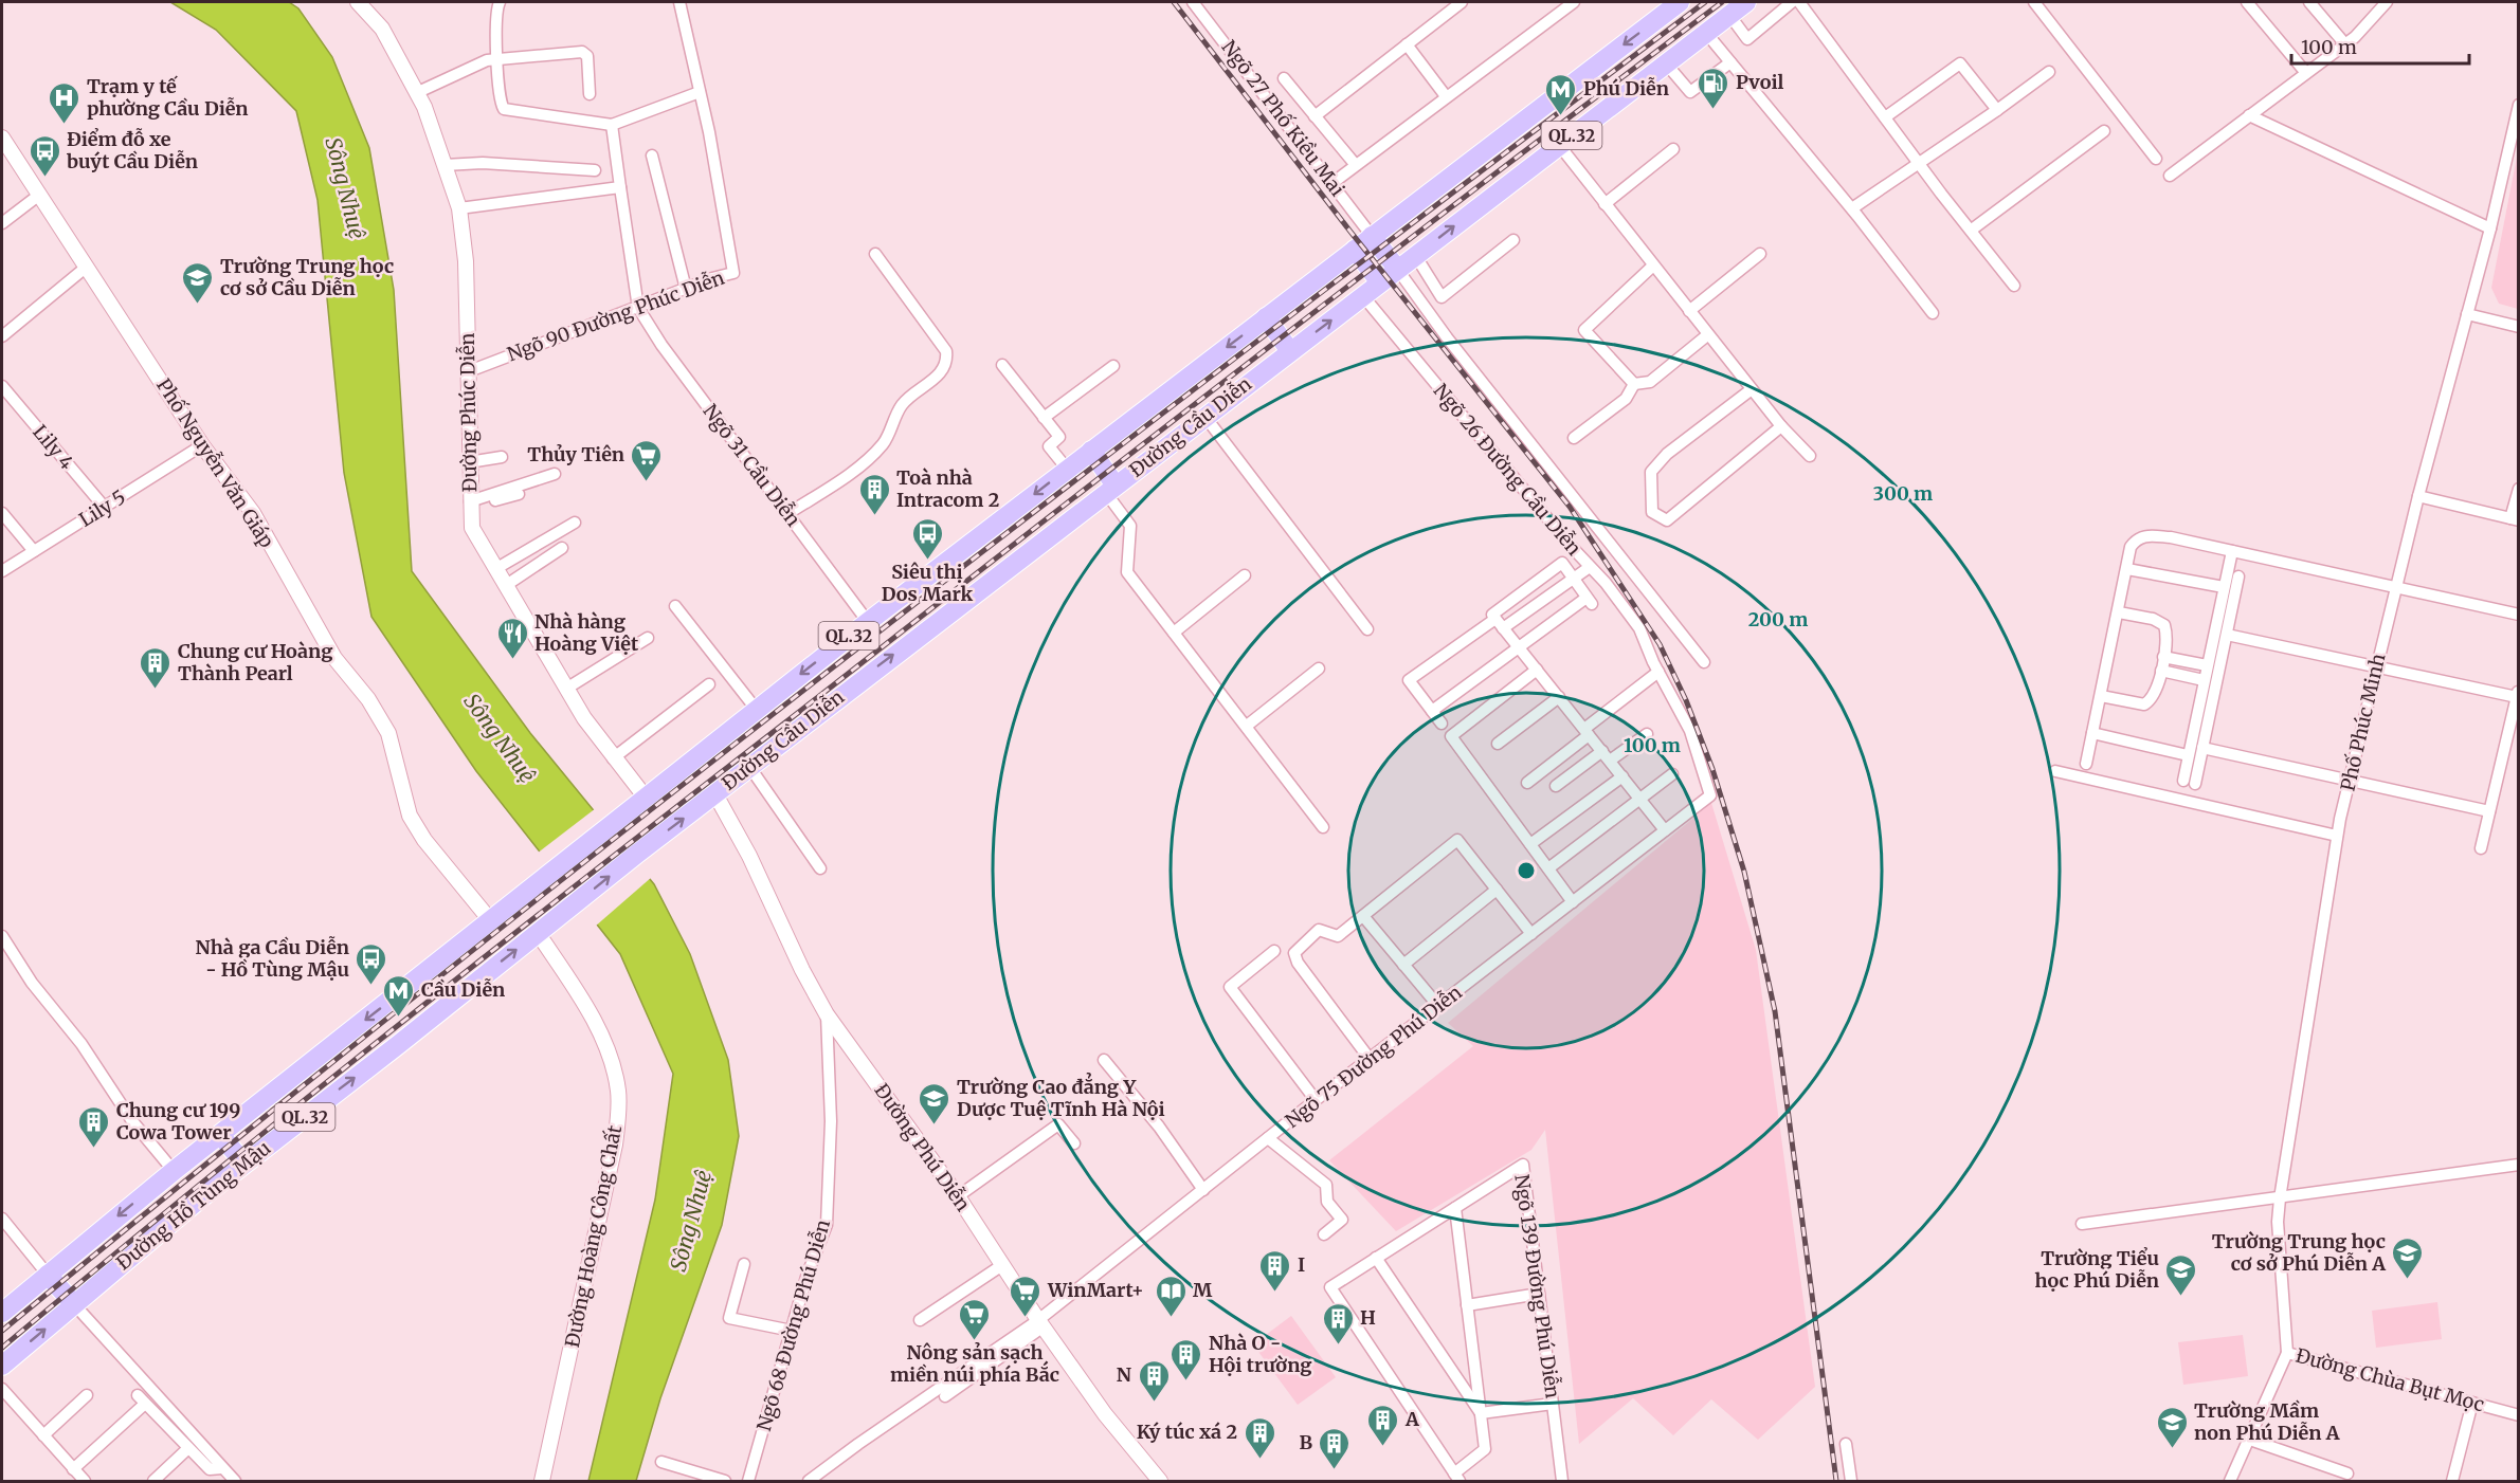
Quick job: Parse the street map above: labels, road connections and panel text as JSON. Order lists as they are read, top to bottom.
{
  "streets": {
    "highway": ["QL.32", "Đường Cầu Diễn", "Đường Hồ Tùng Mậu"],
    "street": [
      "Ngõ 27 Phố Kiều Mai",
      "Ngõ 90 Đường Phúc Diễn",
      "Đường Phúc Diễn",
      "Lily 4",
      "Phố Nguyễn Văn Giáp",
      "Ngõ 31 Cầu Diễn",
      "Ngõ 26 Đường Cầu Diễn",
      "Lily 5",
      "Phố Phúc Minh",
      "Ngõ 75 Đường Phú Diễn",
      "Đường Phú Diễn",
      "Đường Hoàng Công Chất",
      "Ngõ 139 Đường Phú Diễn",
      "Ngõ 68 Đường Phú Diễn",
      "Đường Chùa Bụt Mọc"
    ]
  },
  "crossings": [
    ["Ngõ 27 Phố Kiều Mai", "QL.32"],
    ["QL.32", "Đường Phúc Diễn"],
    ["QL.32", "Ngõ 31 Cầu Diễn"],
    ["QL.32", "Đường Hồ Tùng Mậu"],
    ["Ngõ 90 Đường Phúc Diễn", "Đường Phúc Diễn"],
    ["Ngõ 90 Đường Phúc Diễn", "Ngõ 31 Cầu Diễn"],
    ["Đường Phúc Diễn", "Đường Hồ Tùng Mậu"],
    ["Đường Cầu Diễn", "Ngõ 26 Đường Cầu Diễn"],
    ["Đường Cầu Diễn", "Đường Phú Diễn"],
    ["Đường Cầu Diễn", "Đường Hồ Tùng Mậu"],
    ["Lily 4", "Lily 5"],
    ["Phố Nguyễn Văn Giáp", "Lily 5"],
    ["Phố Nguyễn Văn Giáp", "Đường Hồ Tùng Mậu"],
    ["Phố Phúc Minh", "Đường Chùa Bụt Mọc"],
    ["Ngõ 75 Đường Phú Diễn", "Đường Phú Diễn"],
    ["Đường Phú Diễn", "Ngõ 68 Đường Phú Diễn"],
    ["Đường Hồ Tùng Mậu", "Đường Hoàng Công Chất"]
  ],
  "water": ["Sông Nhuệ"],
  "places": {
    "fuel station": ["Pvoil"],
    "metro station": ["Phú Diễn", "Cầu Diễn"],
    "hospital": ["Trạm y tế phường Cầu Diễn"],
    "bus stop": ["Điểm đỗ xe buýt Cầu Diễn", "Siêu thị Dos Mark", "Nhà ga Cầu Diễn - Hồ Tùng Mậu"],
    "school or university": [
      "Trường Trung học cơ sở Cầu Diễn",
      "Trường Cao đẳng Y Dược Tuệ Tĩnh Hà Nội",
      "Trường Trung học cơ sở Phú Diễn A",
      "Trường Tiểu học Phú Diễn",
      "Trường Mầm non Phú Diễn A"
    ],
    "supermarket": ["Thủy Tiên", "WinMart+", "Nông sản sạch miền núi phía Bắc"],
    "building": [
      "Toà nhà Intracom 2",
      "Chung cư Hoàng Thành Pearl",
      "Chung cư 199 Cowa Tower",
      "I",
      "H",
      "Nhà O - Hội trường",
      "N",
      "A",
      "Ký túc xá 2",
      "B"
    ],
    "restaurant": ["Nhà hàng Hoàng Việt"],
    "library": ["M"]
  },
  "scale_bar": "100 m",
  "rings": ["300 m", "200 m", "100 m"]
}
